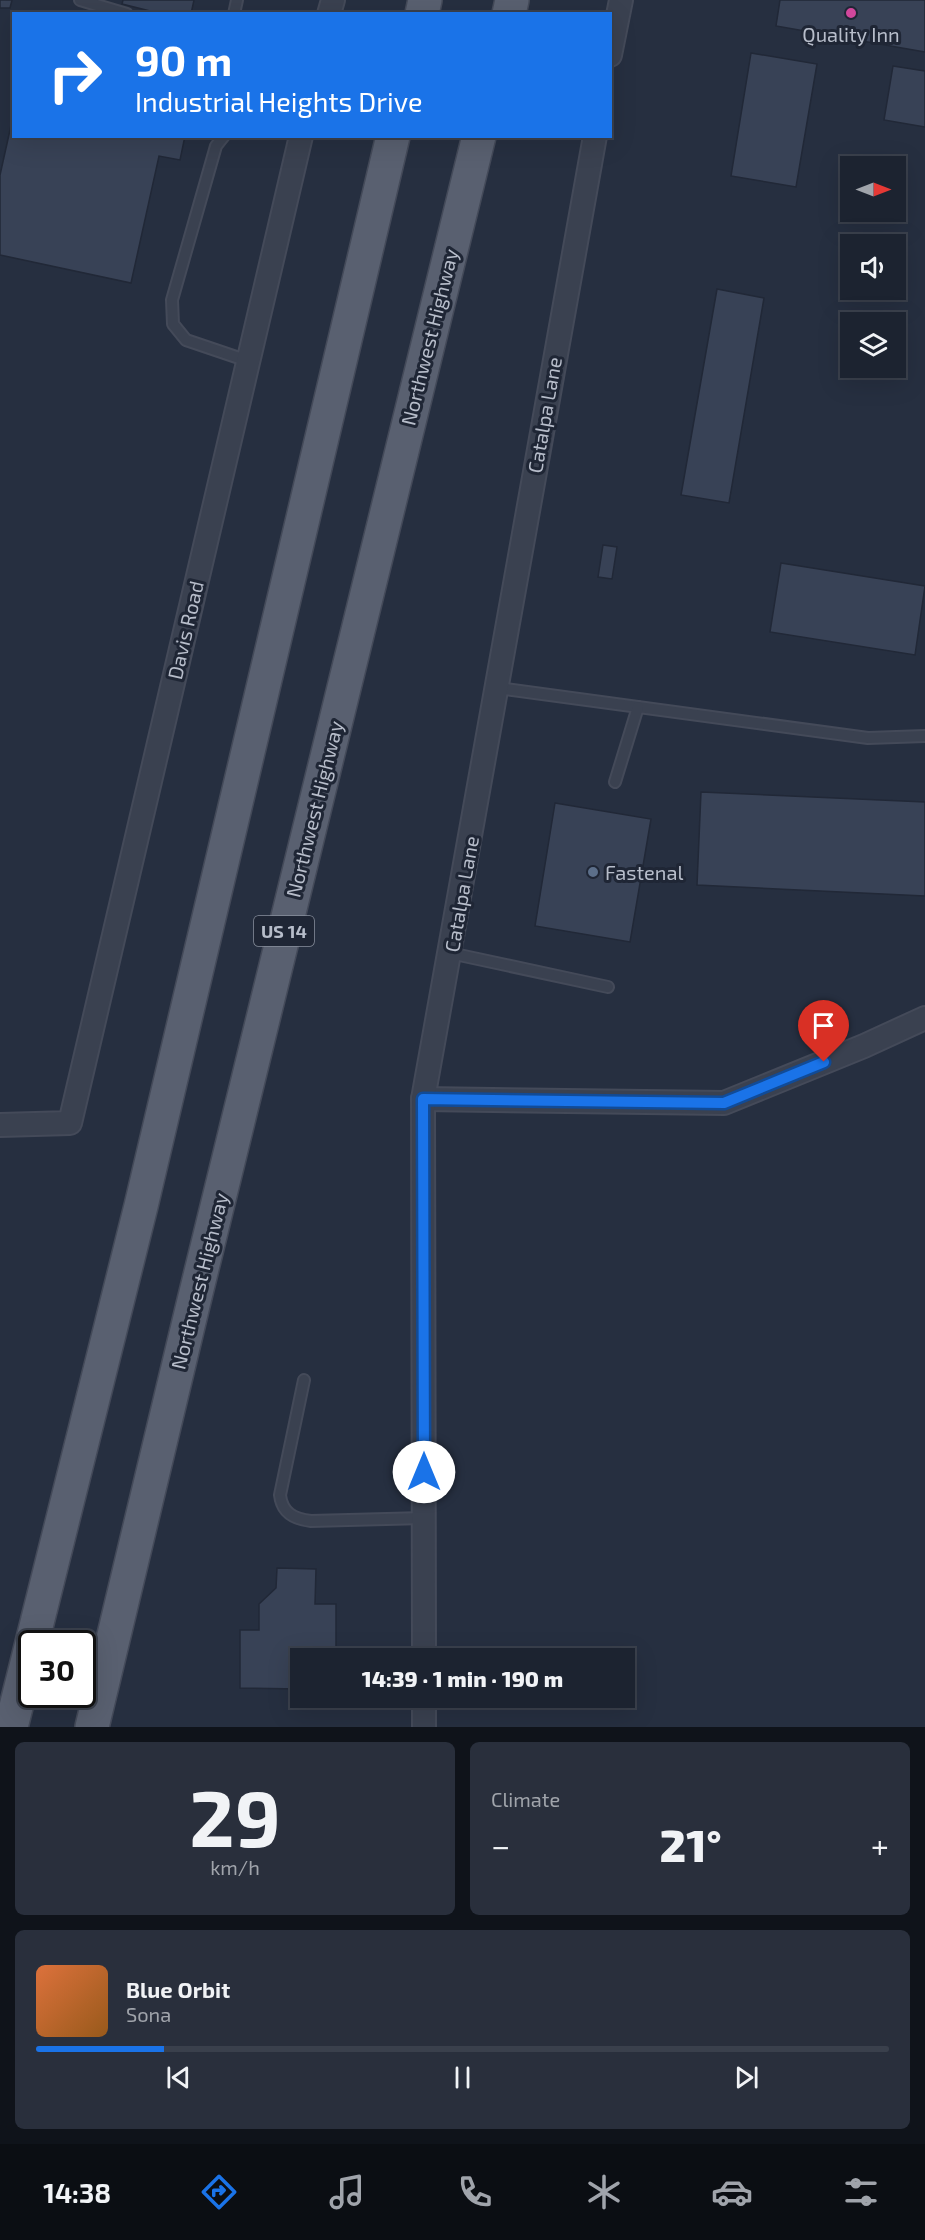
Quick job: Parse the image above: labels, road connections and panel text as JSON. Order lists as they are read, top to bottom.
{
  "streets": {
    "main road": ["Northwest Highway", "US 14"],
    "street": ["Catalpa Lane", "Davis Road"]
  },
  "places": ["Quality Inn", "Fastenal"],
  "north": "right",
  "page": {
    "turn": ["90 m", "Industrial Heights Drive"],
    "limit": "30",
    "trip": "14:39 · 1 min · 190 m",
    "tile": [
      ["29", "km/h"],
      "Climate"
    ],
    "heat": ["−", "21°", "+"],
    "song": ["Blue Orbit", "Sona"],
    "tabs": "14:38"
  }
}
